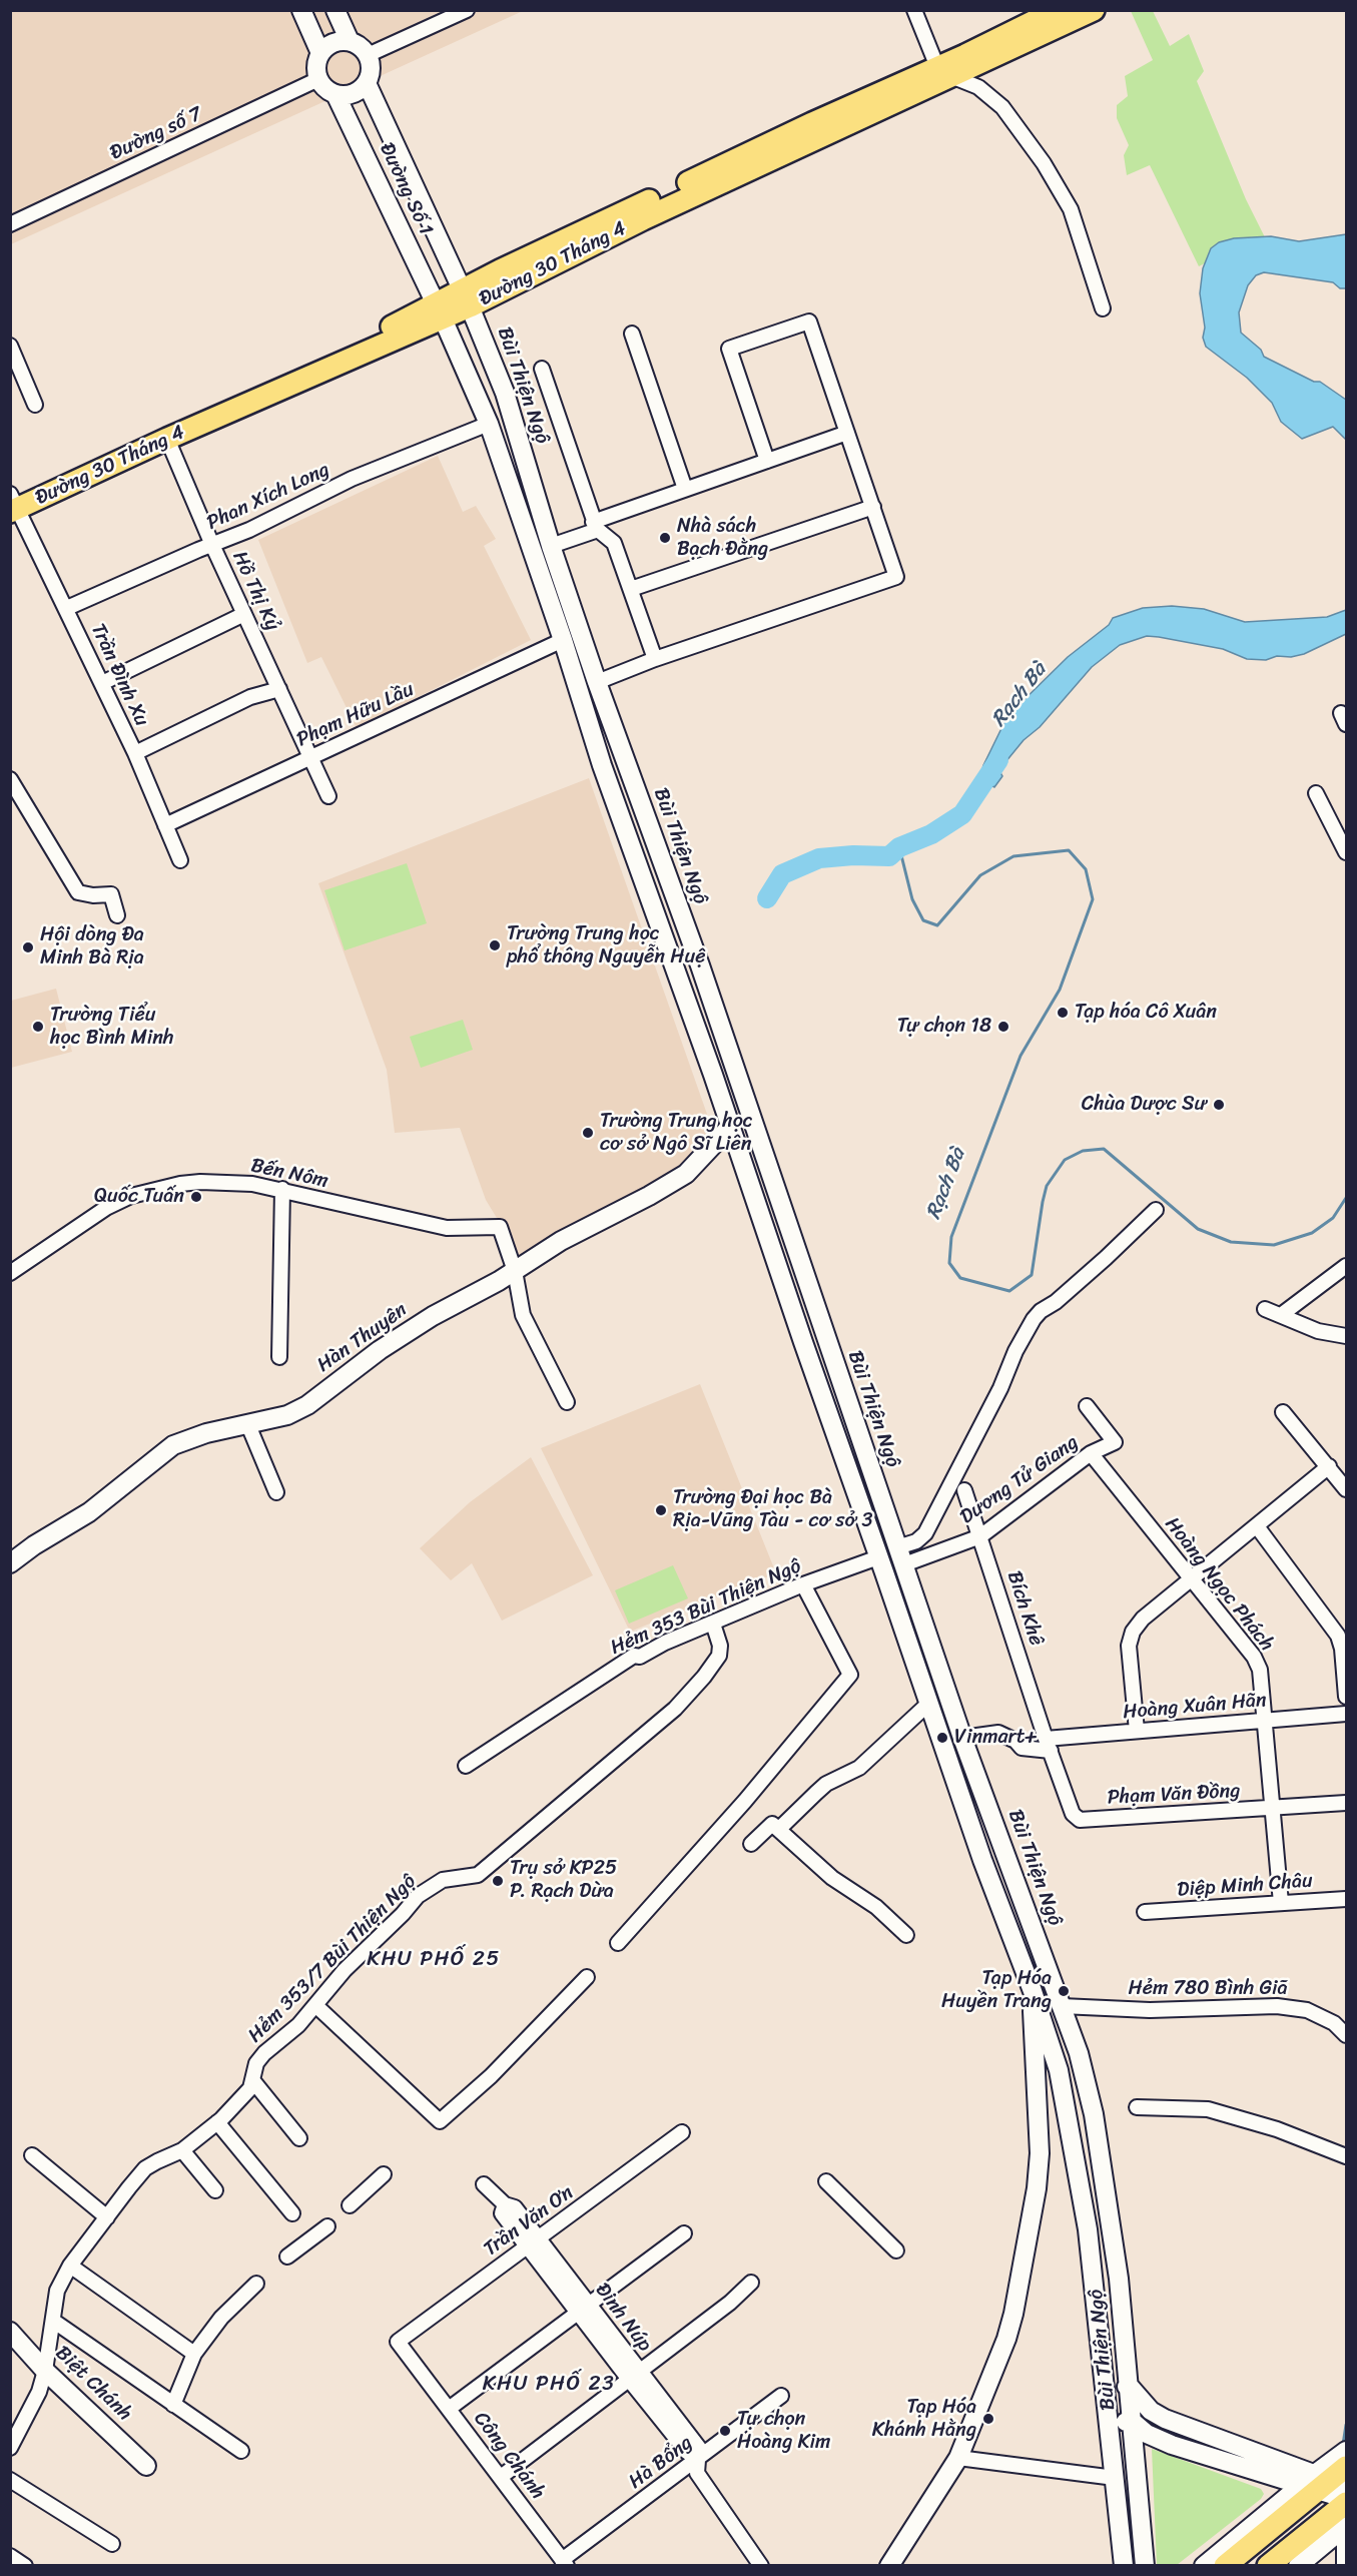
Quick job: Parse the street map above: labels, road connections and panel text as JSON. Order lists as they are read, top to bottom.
{
  "streets": {
    "main road": [
      "Đường Số 1",
      "Đường 30 Tháng 4",
      "Bùi Thiện Ngộ",
      "Hàn Thuyên",
      "Biệt Chánh"
    ],
    "street": [
      "Đường số 7",
      "Phan Xích Long",
      "Hồ Thị Kỷ",
      "Trần Đình Xu",
      "Phạm Hữu Lầu",
      "Bến Nôm",
      "Dương Tử Giang",
      "Hoàng Ngọc Phách",
      "Hẻm 353 Bùi Thiện Ngộ",
      "Bích Khê",
      "Hoàng Xuân Hãn",
      "Phạm Văn Đồng",
      "Diệp Minh Châu",
      "Hẻm 353/7 Bùi Thiện Ngộ",
      "Hẻm 780 Bình Giã",
      "Trần Văn Ơn",
      "Đinh Núp",
      "Công Chánh",
      "Hà Bổng"
    ]
  },
  "crossings": [
    ["Đường số 7", "Đường Số 1"],
    ["Đường Số 1", "Đường 30 Tháng 4"],
    ["Đường Số 1", "Bùi Thiện Ngộ"],
    ["Đường 30 Tháng 4", "Bùi Thiện Ngộ"],
    ["Đường 30 Tháng 4", "Hồ Thị Kỷ"],
    ["Đường 30 Tháng 4", "Trần Đình Xu"],
    ["Bùi Thiện Ngộ", "Phan Xích Long"],
    ["Bùi Thiện Ngộ", "Phạm Hữu Lầu"],
    ["Bùi Thiện Ngộ", "Hàn Thuyên"],
    ["Bùi Thiện Ngộ", "Dương Tử Giang"],
    ["Bùi Thiện Ngộ", "Hẻm 353 Bùi Thiện Ngộ"],
    ["Bùi Thiện Ngộ", "Hẻm 780 Bình Giã"],
    ["Phan Xích Long", "Hồ Thị Kỷ"],
    ["Phan Xích Long", "Trần Đình Xu"],
    ["Hồ Thị Kỷ", "Phạm Hữu Lầu"],
    ["Trần Đình Xu", "Phạm Hữu Lầu"],
    ["Bến Nôm", "Hàn Thuyên"],
    ["Dương Tử Giang", "Hoàng Ngọc Phách"],
    ["Dương Tử Giang", "Bích Khê"],
    ["Hoàng Ngọc Phách", "Hoàng Xuân Hãn"],
    ["Hoàng Ngọc Phách", "Phạm Văn Đồng"],
    ["Hoàng Ngọc Phách", "Diệp Minh Châu"],
    ["Hẻm 353 Bùi Thiện Ngộ", "Hẻm 353/7 Bùi Thiện Ngộ"],
    ["Bích Khê", "Hoàng Xuân Hãn"],
    ["Bích Khê", "Phạm Văn Đồng"],
    ["Hoàng Xuân Hãn", "Phạm Văn Đồng"],
    ["Hẻm 353/7 Bùi Thiện Ngộ", "Biệt Chánh"],
    ["Trần Văn Ơn", "Đinh Núp"],
    ["Trần Văn Ơn", "Công Chánh"],
    ["Đinh Núp", "Hà Bổng"],
    ["Công Chánh", "Hà Bổng"]
  ],
  "districts": ["KHU PHỐ 25", "KHU PHỐ 23"],
  "water": ["Rạch Bà"],
  "places": [
    "Nhà sách Bạch Đằng",
    "Trường Trung học phổ thông Nguyễn Huệ",
    "Hội dòng Đa Minh Bà Rịa",
    "Tạp hóa Cô Xuân",
    "Trường Tiểu học Bình Minh",
    "Tự chọn 18",
    "Chùa Dược Sư",
    "Trường Trung học cơ sở Ngô Sĩ Liên",
    "Quốc Tuấn",
    "Trường Đại học Bà Rịa-Vũng Tàu - cơ sở 3",
    "Vinmart+",
    "Trụ sở KP25 P. Rạch Dừa",
    "Tạp Hóa Huyền Trang",
    "Tạp Hóa Khánh Hằng",
    "Tự chọn Hoàng Kim"
  ]
}
